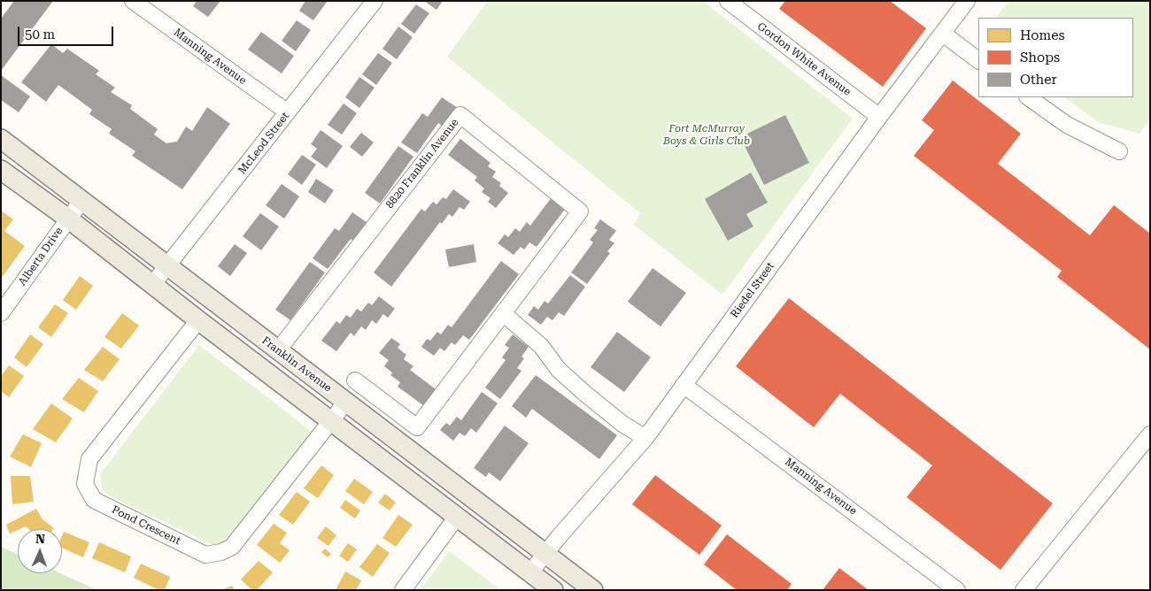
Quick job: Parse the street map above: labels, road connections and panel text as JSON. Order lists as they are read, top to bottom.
{
  "streets": {
    "main road": ["Franklin Avenue"],
    "street": [
      "Manning Avenue",
      "Gordon White Avenue",
      "McLeod Street",
      "8820 Franklin Avenue",
      "Alberta Drive",
      "Riedel Street",
      "Pond Crescent"
    ]
  },
  "crossings": [
    ["Manning Avenue", "McLeod Street"],
    ["Manning Avenue", "Riedel Street"],
    ["Gordon White Avenue", "Riedel Street"],
    ["McLeod Street", "Franklin Avenue"],
    ["8820 Franklin Avenue", "Franklin Avenue"],
    ["Alberta Drive", "Franklin Avenue"],
    ["Riedel Street", "Franklin Avenue"],
    ["Franklin Avenue", "Pond Crescent"]
  ],
  "parks": ["Fort McMurray Boys & Girls Club"],
  "legend": ["Homes", "Shops", "Other"],
  "scale_bar": "50 m",
  "north": "top"
}
